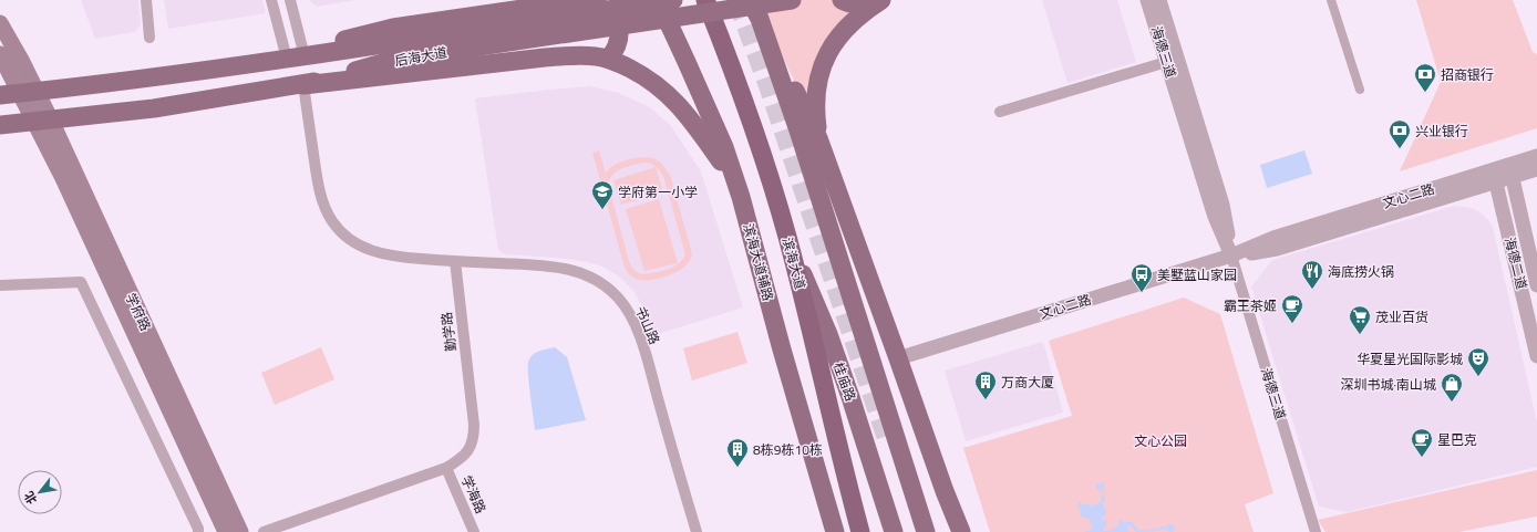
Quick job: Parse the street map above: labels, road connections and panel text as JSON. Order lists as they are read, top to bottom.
{
  "streets": {
    "highway": ["滨海大道"],
    "main road": [
      "后海大道",
      "滨海大道辅路",
      "学府路",
      "桂庙路"
    ],
    "street": [
      "海德三道",
      "文心二路",
      "海德二道",
      "书山路",
      "勤学路",
      "学海路"
    ]
  },
  "crossings": [
    ["海德三道", "文心二路"],
    ["后海大道", "学府路"],
    ["文心二路", "海德二道"],
    ["滨海大道", "桂庙路"],
    ["书山路", "勤学路"],
    ["勤学路", "学海路"]
  ],
  "parks": ["文心公园"],
  "places": {
    "bank": ["招商银行", "兴业银行"],
    "school or university": ["学府第一小学"],
    "restaurant": ["海底捞火锅"],
    "bus stop": ["美墅蓝山家园"],
    "cafe": ["霸王茶姬", "星巴克"],
    "supermarket": ["茂业百货"],
    "theatre": ["华夏星光国际影城"],
    "building": ["万商大厦", "8栋9栋10栋"],
    "shop": ["深圳书城·南山城"]
  },
  "north": "bottom left"
}
